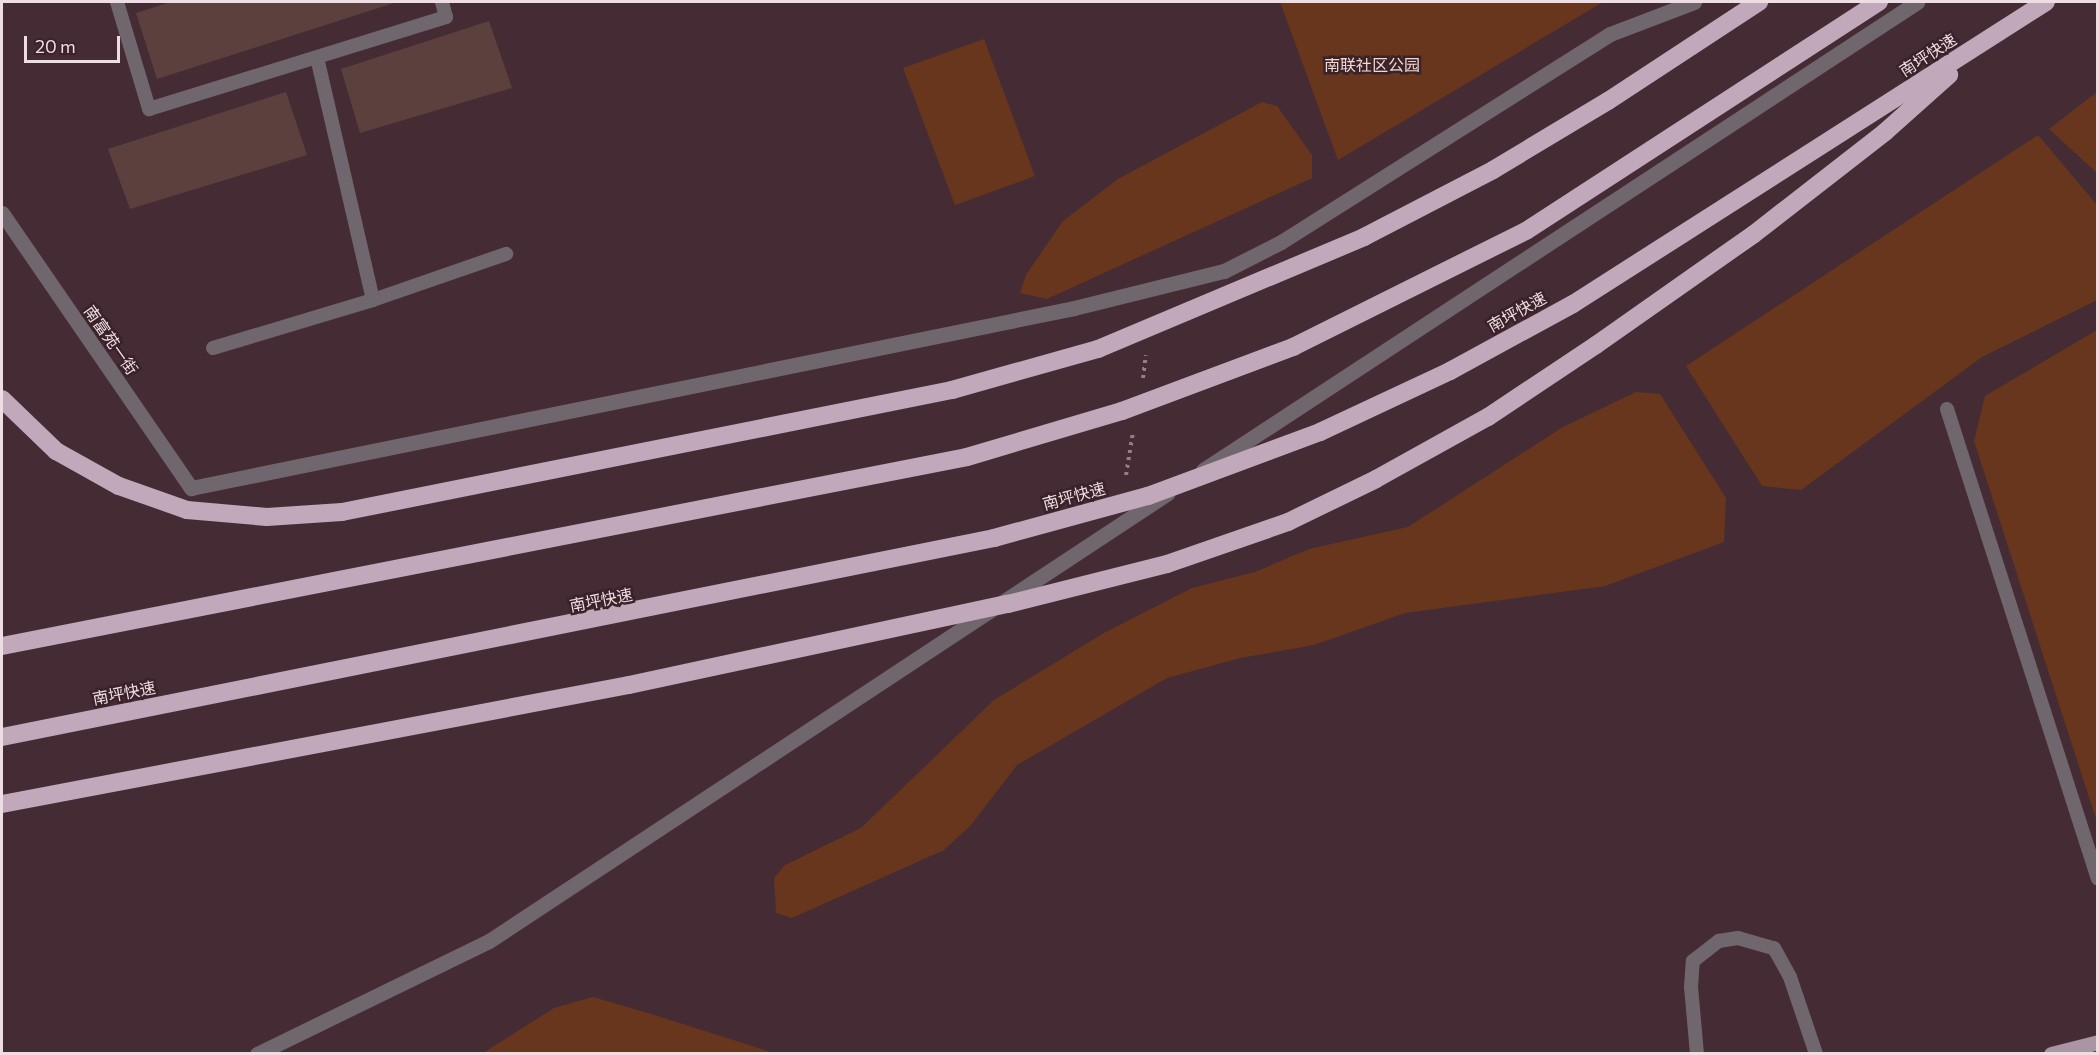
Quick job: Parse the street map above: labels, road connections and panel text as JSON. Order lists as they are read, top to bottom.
{
  "streets": {
    "highway": ["南坪快速"],
    "street": ["南富苑一街"]
  },
  "parks": ["南联社区公园"],
  "scale_bar": "20 m"
}
